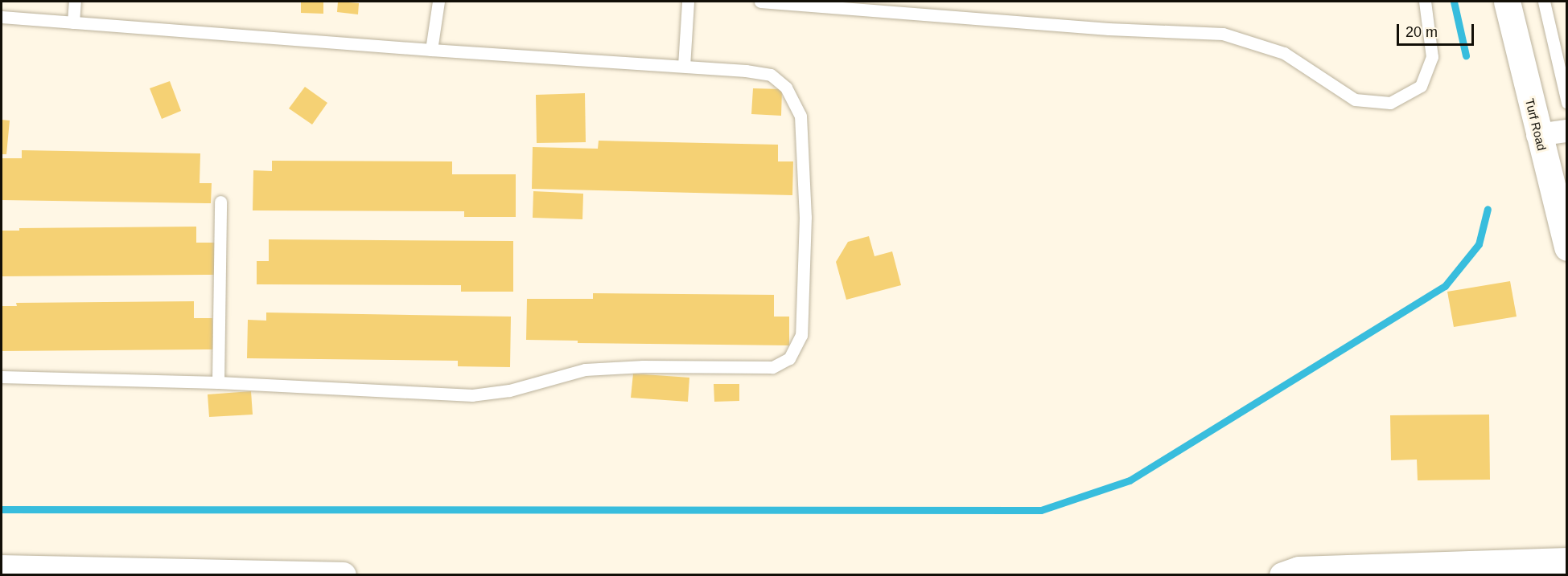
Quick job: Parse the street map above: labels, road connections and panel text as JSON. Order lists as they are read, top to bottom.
{
  "streets": {
    "main road": ["Turf Road"]
  },
  "scale_bar": "20 m"
}
